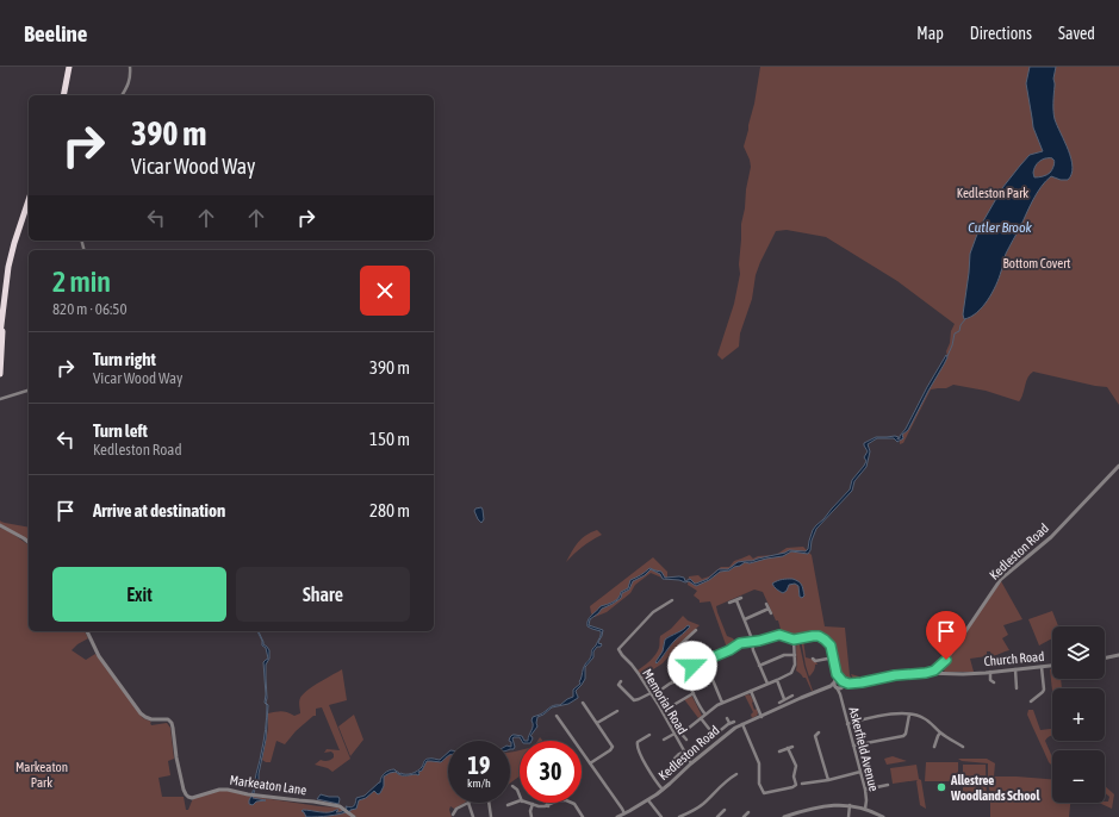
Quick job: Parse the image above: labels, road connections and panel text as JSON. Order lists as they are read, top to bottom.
{
  "streets": {
    "street": [
      "Kedleston Road",
      "Church Road",
      "Memorial Road",
      "Askerfield Avenue",
      "Markeaton Lane"
    ]
  },
  "crossings": [
    ["Kedleston Road", "Church Road"],
    ["Kedleston Road", "Memorial Road"],
    ["Kedleston Road", "Askerfield Avenue"]
  ],
  "water": ["Cutler Brook"],
  "parks": ["Kedleston Park", "Bottom Covert", "Markeaton Park"],
  "places": ["Allestree Woodlands School"],
  "page": {
    "header": "Beeline",
    "nav": ["Map", "Directions", "Saved"],
    "turn": ["390 m", "Vicar Wood Way"],
    "heading": ["2 min", "820 m · 06:50"],
    "list": [
      {
        "name": "Turn right",
        "note": "Vicar Wood Way",
        "value": "390 m"
      },
      {
        "name": "Turn left",
        "note": "Kedleston Road",
        "value": "150 m"
      },
      {
        "name": "Arrive at destination",
        "value": "280 m"
      }
    ],
    "buttons": ["Exit", "Share"],
    "map_buttons": ["+", "−"],
    "speed": "19 km/h",
    "limit": "30"
  }
}
